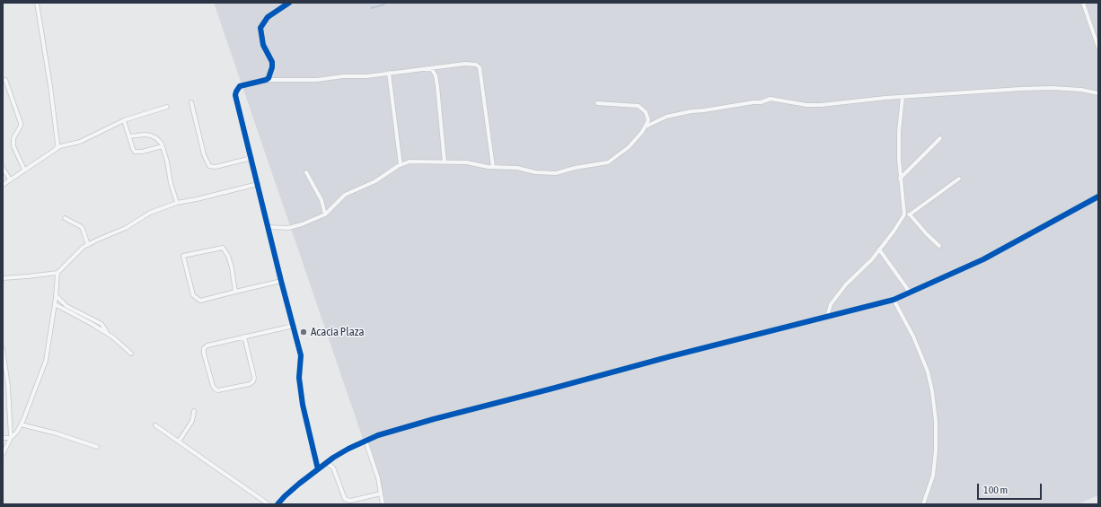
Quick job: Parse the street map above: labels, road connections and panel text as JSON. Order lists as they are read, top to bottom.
{
  "places": ["Acacia Plaza"],
  "scale_bar": "100 m"
}
